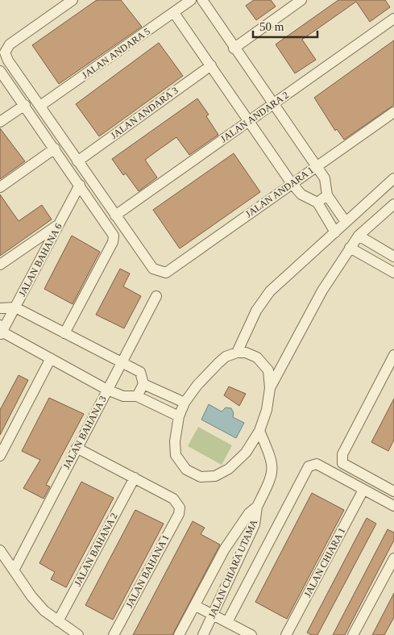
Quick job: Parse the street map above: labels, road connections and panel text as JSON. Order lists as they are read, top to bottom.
{
  "streets": {
    "street": [
      "JALAN ANDARA 5",
      "JALAN ANDARA 3",
      "JALAN ANDARA 2",
      "JALAN ANDARA 1",
      "JALAN BAHANA 6",
      "JALAN BAHANA 3",
      "JALAN BAHANA 2",
      "JALAN CHIARA 1",
      "JALAN CHIARA UTAMA",
      "JALAN BAHANA 1"
    ]
  },
  "crossings": [
    ["JALAN ANDARA 2", "JALAN ANDARA 1"],
    ["JALAN BAHANA 2", "JALAN BAHANA 1"],
    ["JALAN CHIARA 1", "JALAN CHIARA UTAMA"]
  ],
  "scale_bar": "50 m"
}
